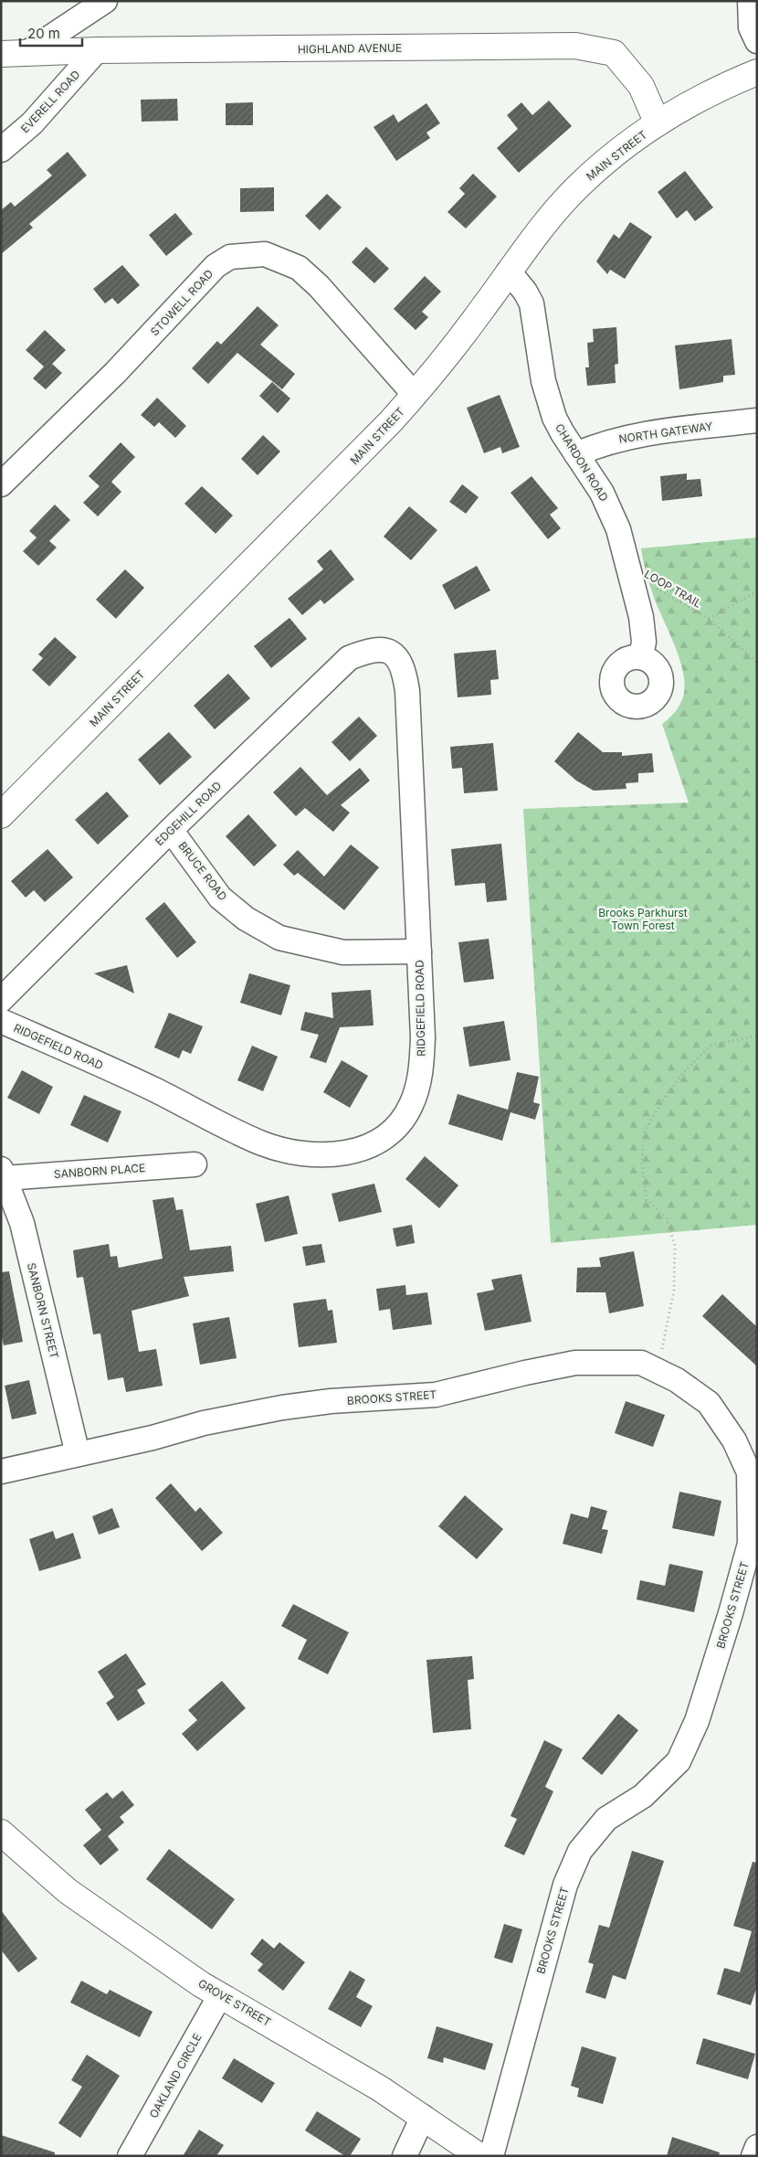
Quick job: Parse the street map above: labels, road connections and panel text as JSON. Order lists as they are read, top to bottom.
{
  "streets": {
    "main road": ["HIGHLAND AVENUE", "MAIN STREET", "GROVE STREET"],
    "street": [
      "EVERELL ROAD",
      "STOWELL ROAD",
      "NORTH GATEWAY",
      "CHARDON ROAD",
      "EDGEHILL ROAD",
      "BRUCE ROAD",
      "RIDGEFIELD ROAD",
      "SANBORN PLACE",
      "SANBORN STREET",
      "BROOKS STREET",
      "OAKLAND CIRCLE"
    ],
    "path": ["LOOP TRAIL"]
  },
  "crossings": [
    ["HIGHLAND AVENUE", "EVERELL ROAD"],
    ["HIGHLAND AVENUE", "MAIN STREET"],
    ["MAIN STREET", "STOWELL ROAD"],
    ["MAIN STREET", "CHARDON ROAD"],
    ["NORTH GATEWAY", "CHARDON ROAD"],
    ["CHARDON ROAD", "LOOP TRAIL"],
    ["EDGEHILL ROAD", "BRUCE ROAD"],
    ["EDGEHILL ROAD", "RIDGEFIELD ROAD"],
    ["BRUCE ROAD", "RIDGEFIELD ROAD"],
    ["SANBORN PLACE", "SANBORN STREET"],
    ["SANBORN STREET", "BROOKS STREET"],
    ["GROVE STREET", "OAKLAND CIRCLE"]
  ],
  "parks": ["Brooks Parkhurst Town Forest"],
  "scale_bar": "20 m"
}
